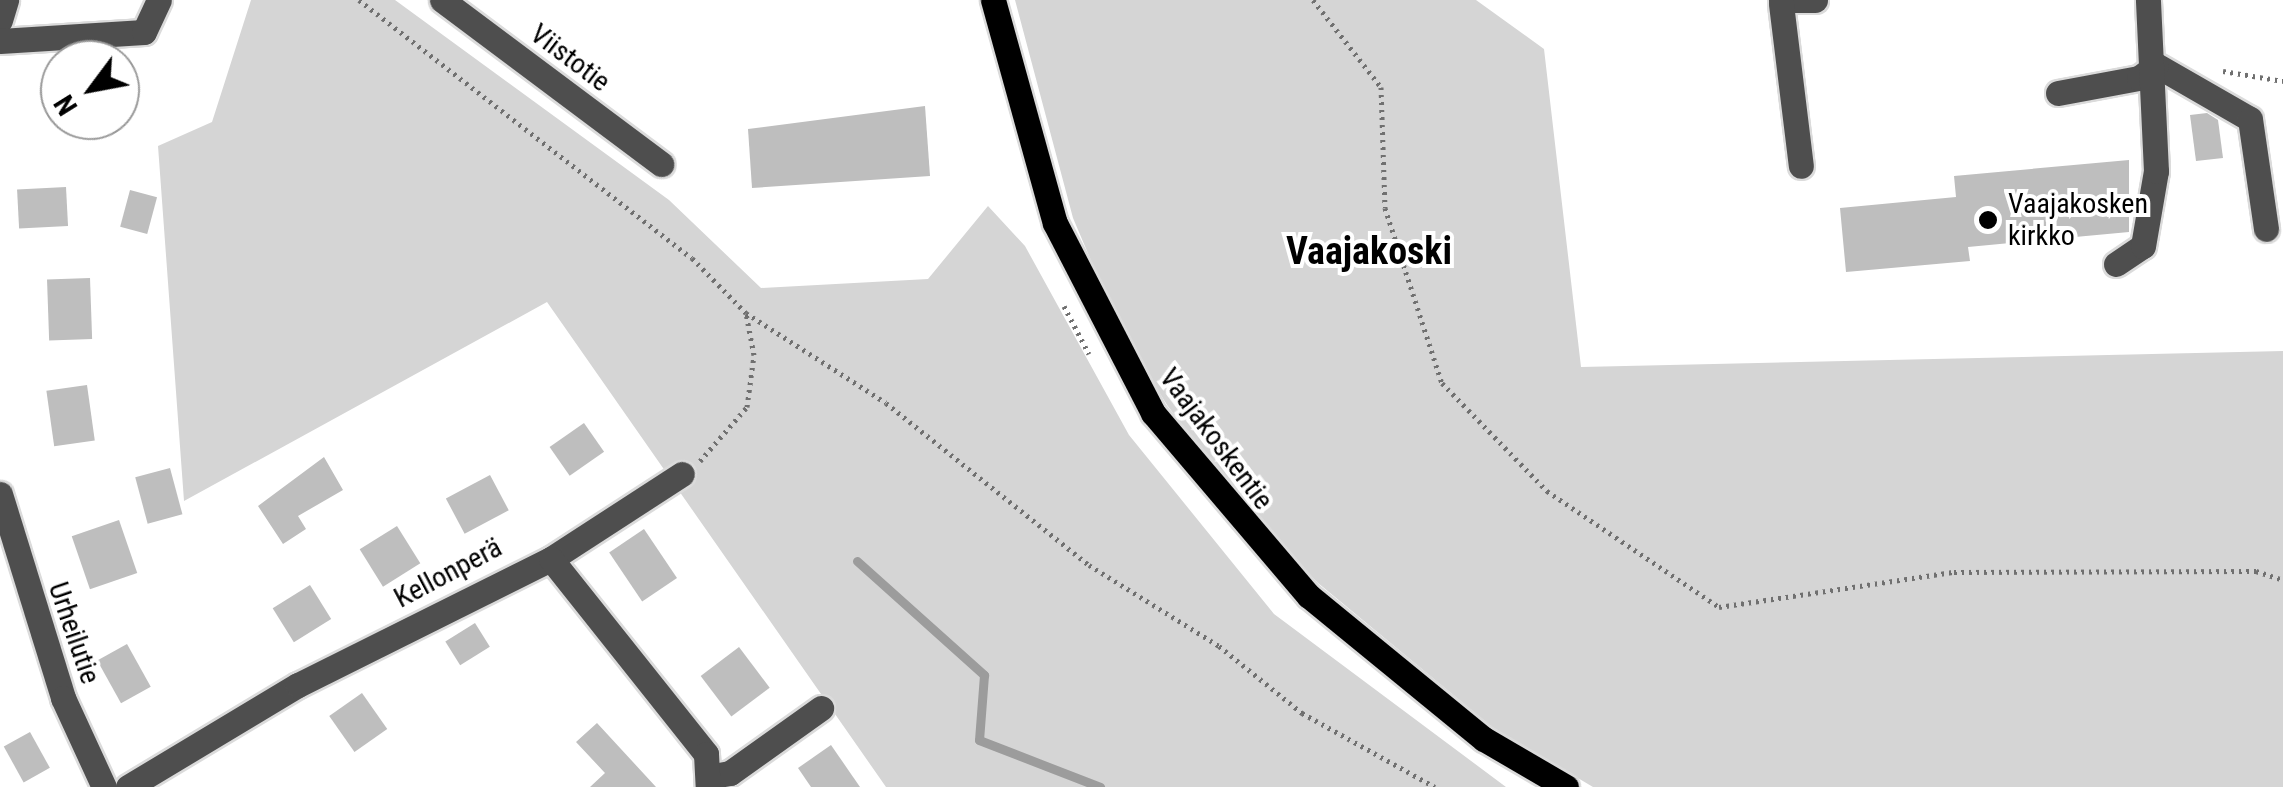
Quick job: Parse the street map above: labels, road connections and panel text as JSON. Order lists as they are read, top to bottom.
{
  "streets": {
    "main road": ["Vaajakoskentie"],
    "street": ["Viistotie", "Kellonperä", "Urheilutie"]
  },
  "districts": ["Vaajakoski"],
  "places": ["Vaajakosken kirkko"],
  "north": "bottom left"
}
